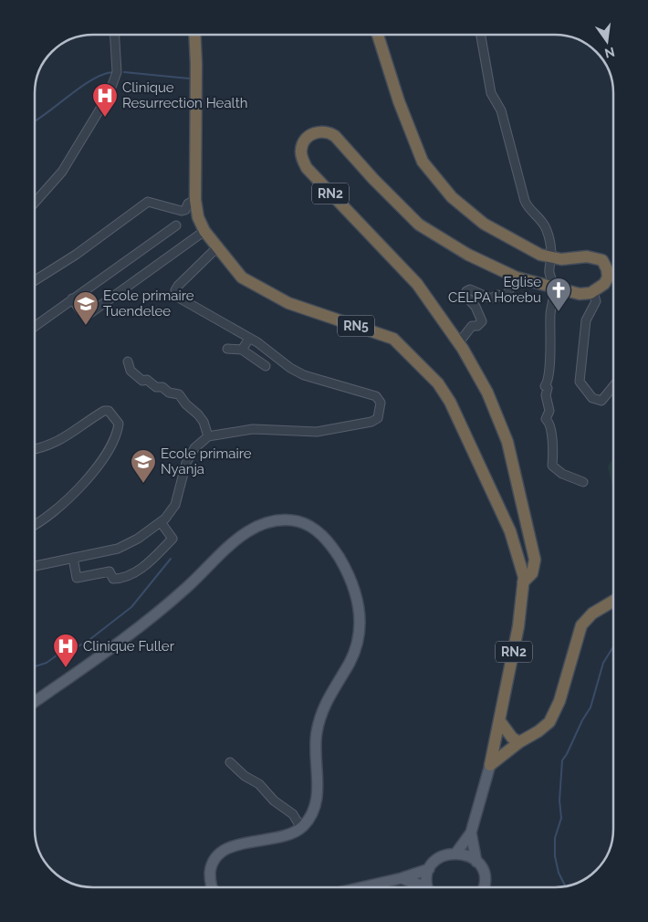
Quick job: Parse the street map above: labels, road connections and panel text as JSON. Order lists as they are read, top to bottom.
{
  "streets": {
    "highway": ["RN2", "RN5"]
  },
  "crossings": [
    ["RN2", "RN5"]
  ],
  "places": {
    "hospital": ["Clinique Resurrection Health", "Clinique Fuller"],
    "church": ["Eglise CELPA Horebu"],
    "school or university": ["Ecole primaire Tuendelee", "Ecole primaire Nyanja"]
  },
  "north": "bottom"
}
